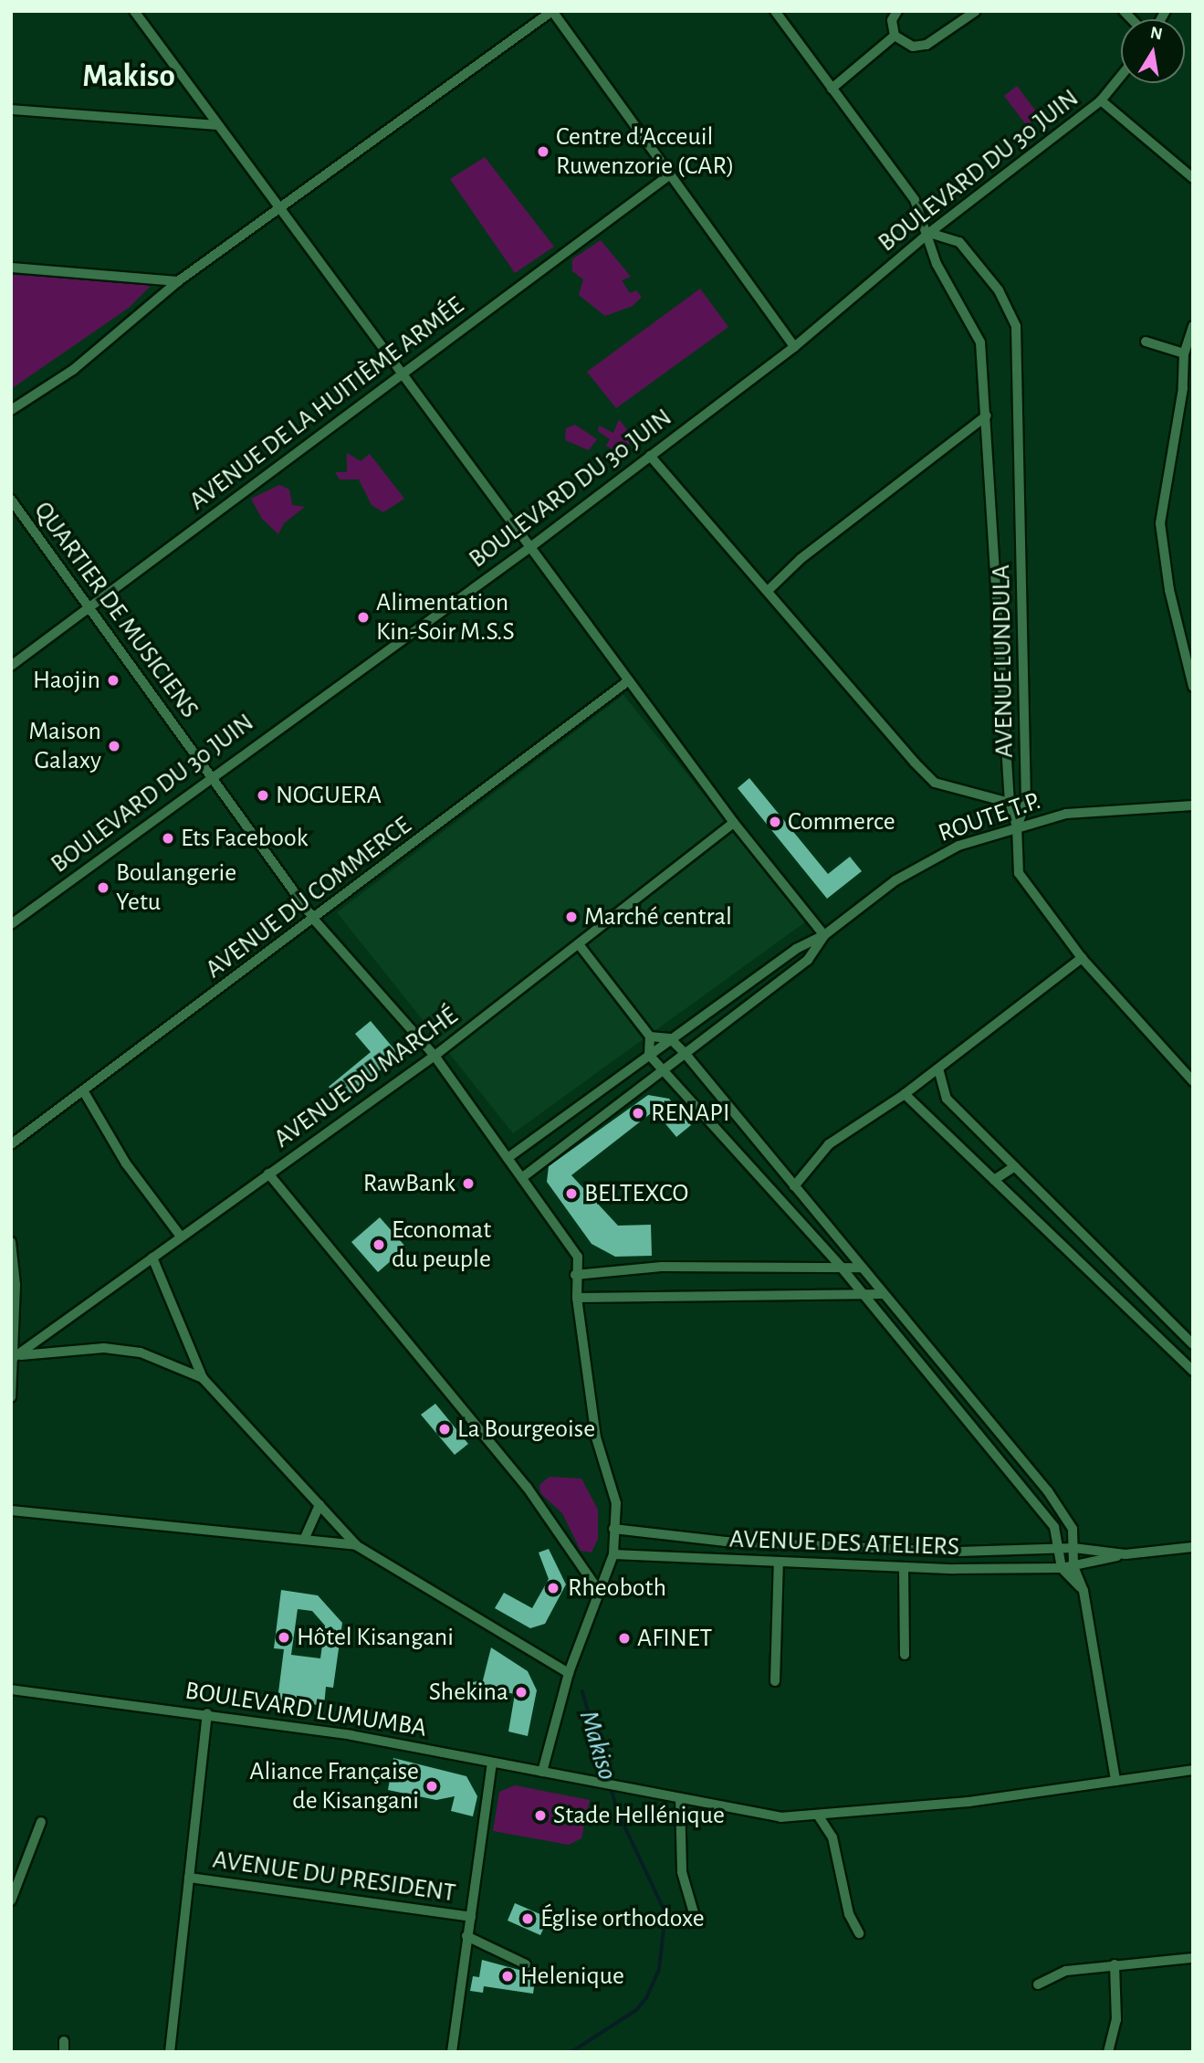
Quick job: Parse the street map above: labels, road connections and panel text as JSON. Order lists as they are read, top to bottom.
{
  "streets": {
    "street": [
      "BOULEVARD DU 30 JUIN",
      "AVENUE DE LA HUITIÈME ARMÉE",
      "QUARTIER DE MUSICIENS",
      "AVENUE LUNDULA",
      "ROUTE T.P.",
      "AVENUE DU COMMERCE",
      "AVENUE DU MARCHÉ",
      "AVENUE DES ATELIERS",
      "BOULEVARD LUMUMBA",
      "AVENUE DU PRESIDENT"
    ]
  },
  "crossings": [
    ["BOULEVARD DU 30 JUIN", "QUARTIER DE MUSICIENS"],
    ["BOULEVARD DU 30 JUIN", "AVENUE LUNDULA"],
    ["AVENUE DE LA HUITIÈME ARMÉE", "QUARTIER DE MUSICIENS"],
    ["QUARTIER DE MUSICIENS", "ROUTE T.P."],
    ["QUARTIER DE MUSICIENS", "AVENUE DU COMMERCE"],
    ["QUARTIER DE MUSICIENS", "AVENUE DU MARCHÉ"],
    ["QUARTIER DE MUSICIENS", "AVENUE DES ATELIERS"],
    ["AVENUE LUNDULA", "ROUTE T.P."],
    ["BOULEVARD LUMUMBA", "AVENUE DU PRESIDENT"]
  ],
  "districts": ["Makiso"],
  "water": ["Makiso"],
  "places": [
    "Centre d'Acceuil Ruwenzorie (CAR)",
    "Alimentation Kin-Soir M.S.S",
    "Haojin",
    "Maison Galaxy",
    "NOGUERA",
    "Commerce",
    "Ets Facebook",
    "Boulangerie Yetu",
    "Marché central",
    "RENAPI",
    "RawBank",
    "BELTEXCO",
    "Economat du peuple",
    "La Bourgeoise",
    "Rheoboth",
    "Hôtel Kisangani",
    "AFINET",
    "Shekina",
    "Aliance Française de Kisangani",
    "Stade Hellénique",
    "Église orthodoxe",
    "Helenique"
  ],
  "north": "top"
}
